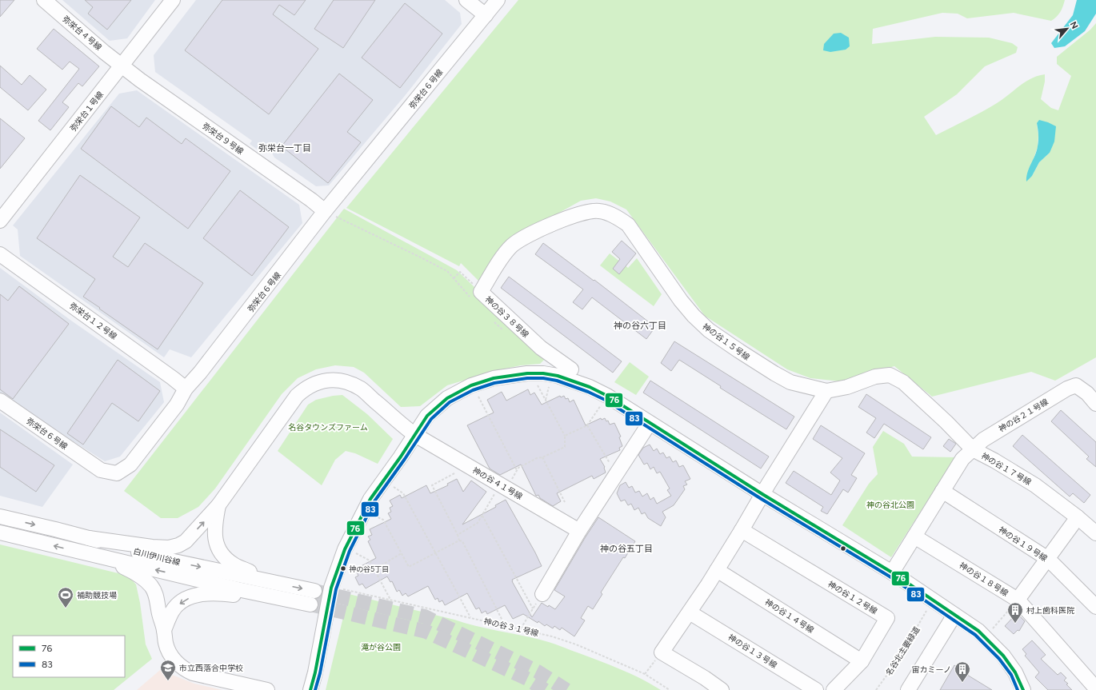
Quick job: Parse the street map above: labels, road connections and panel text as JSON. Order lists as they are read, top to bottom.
{
  "streets": {
    "street": [
      "弥栄台４号線",
      "弥栄台６号線",
      "弥栄台１号線",
      "弥栄台９号線",
      "神の谷３８号線",
      "弥栄台１２号線",
      "神の谷１５号線",
      "神の谷２１号線",
      "神の谷１７号線",
      "神の谷４１号線",
      "神の谷１９号線",
      "白川伊川谷線",
      "神の谷１８号線",
      "神の谷１２号線",
      "神の谷１４号線",
      "神の谷１３号線"
    ],
    "path": ["神の谷３１号線", "名谷北主要緑道"]
  },
  "crossings": [
    ["弥栄台４号線", "弥栄台１号線"],
    ["弥栄台４号線", "弥栄台９号線"],
    ["弥栄台６号線", "弥栄台９号線"],
    ["弥栄台６号線", "弥栄台１２号線"],
    ["弥栄台１号線", "弥栄台９号線"],
    ["神の谷３８号線", "神の谷１５号線"],
    ["神の谷１５号線", "神の谷２１号線"],
    ["神の谷１５号線", "神の谷１７号線"],
    ["神の谷２１号線", "神の谷１７号線"],
    ["神の谷１７号線", "神の谷１９号線"],
    ["神の谷１７号線", "神の谷１８号線"],
    ["神の谷４１号線", "白川伊川谷線"],
    ["神の谷１２号線", "神の谷１４号線"]
  ],
  "districts": ["弥栄台一丁目", "神の谷六丁目", "神の谷五丁目"],
  "parks": ["名谷タウンズファーム", "神の谷北公園", "滝が谷公園"],
  "places": {
    "other": ["神の谷5丁目"],
    "sports": ["補助競技場"],
    "building": ["村上歯科医院", "宙カミーノ"],
    "school or university": ["市立西落合中学校"]
  },
  "lines": ["transit line 76", "transit line 83"],
  "legend": ["76", "83"],
  "north": "top right"
}
